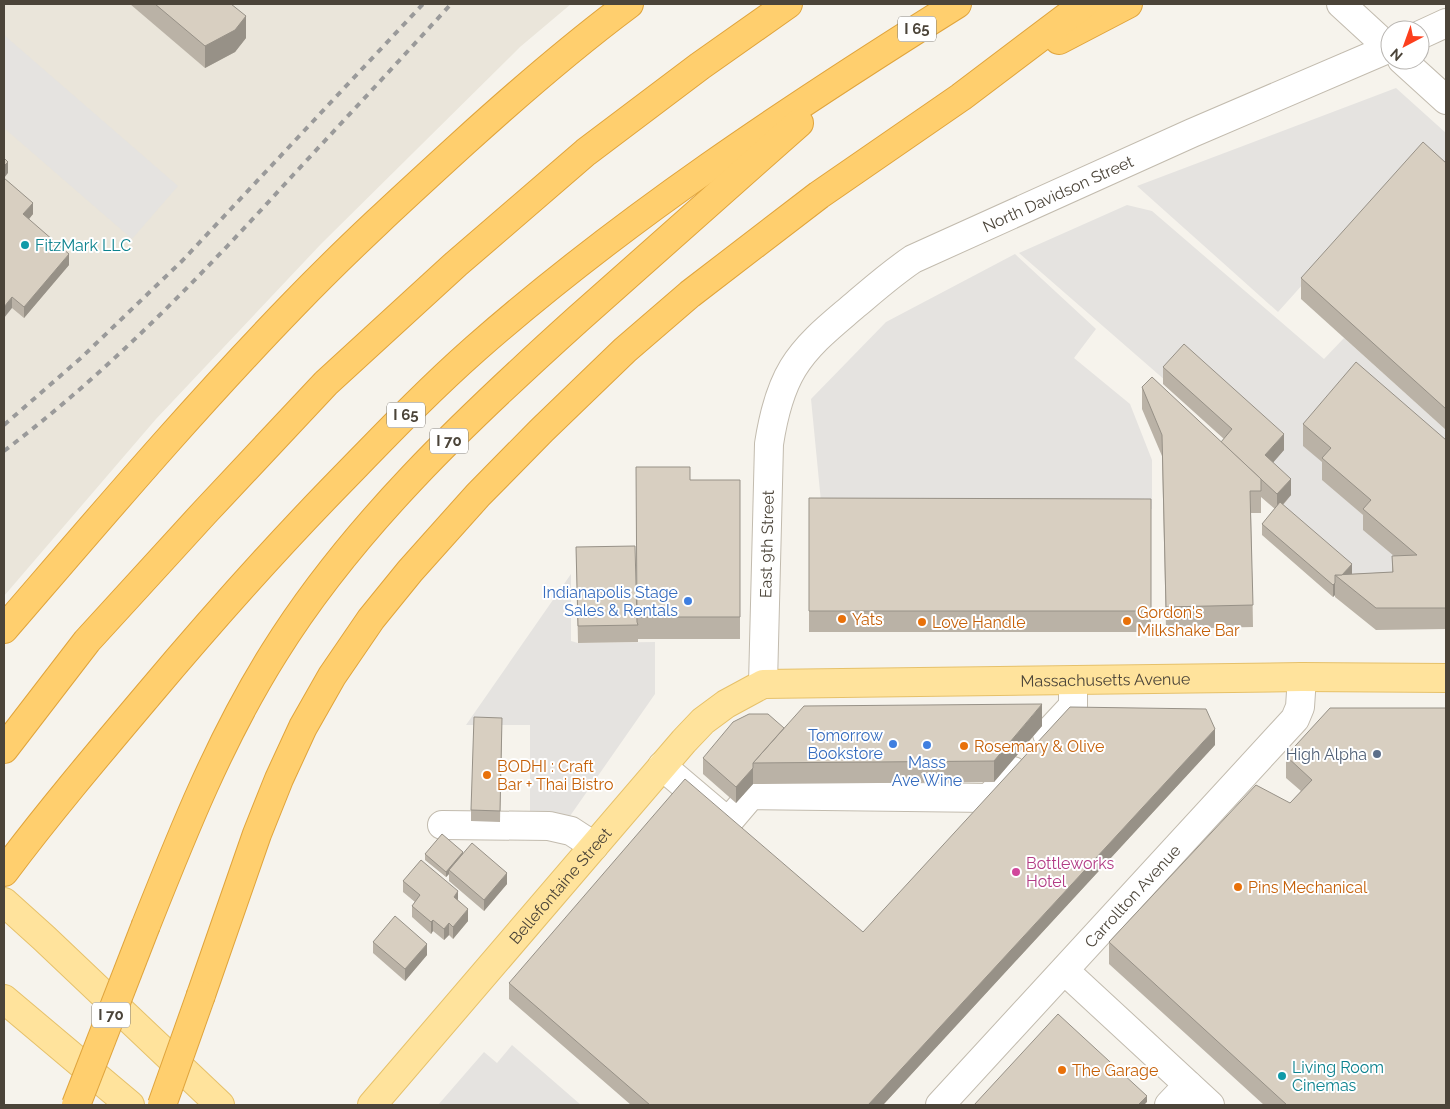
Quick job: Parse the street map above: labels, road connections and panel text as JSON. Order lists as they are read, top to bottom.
{
  "streets": {
    "highway": ["I 65", "I 70"],
    "main road": ["Massachusetts Avenue", "Bellefontaine Street"],
    "street": ["North Davidson Street", "East 9th Street", "Carrollton Avenue"]
  },
  "crossings": [
    ["I 65", "I 70"],
    ["North Davidson Street", "East 9th Street"],
    ["East 9th Street", "Massachusetts Avenue"],
    ["East 9th Street", "Bellefontaine Street"],
    ["Massachusetts Avenue", "Bellefontaine Street"],
    ["Massachusetts Avenue", "Carrollton Avenue"]
  ],
  "places": [
    "FitzMark LLC",
    "Indianapolis Stage Sales & Rentals",
    "Yats",
    "Gordon's Milkshake Bar",
    "Love Handle",
    "Tomorrow Bookstore",
    "Mass Ave Wine",
    "Rosemary & Olive",
    "High Alpha",
    "BODHI : Craft Bar + Thai Bistro",
    "Bottleworks Hotel",
    "Pins Mechanical",
    "The Garage",
    "Living Room Cinemas"
  ],
  "north": "bottom left"
}
